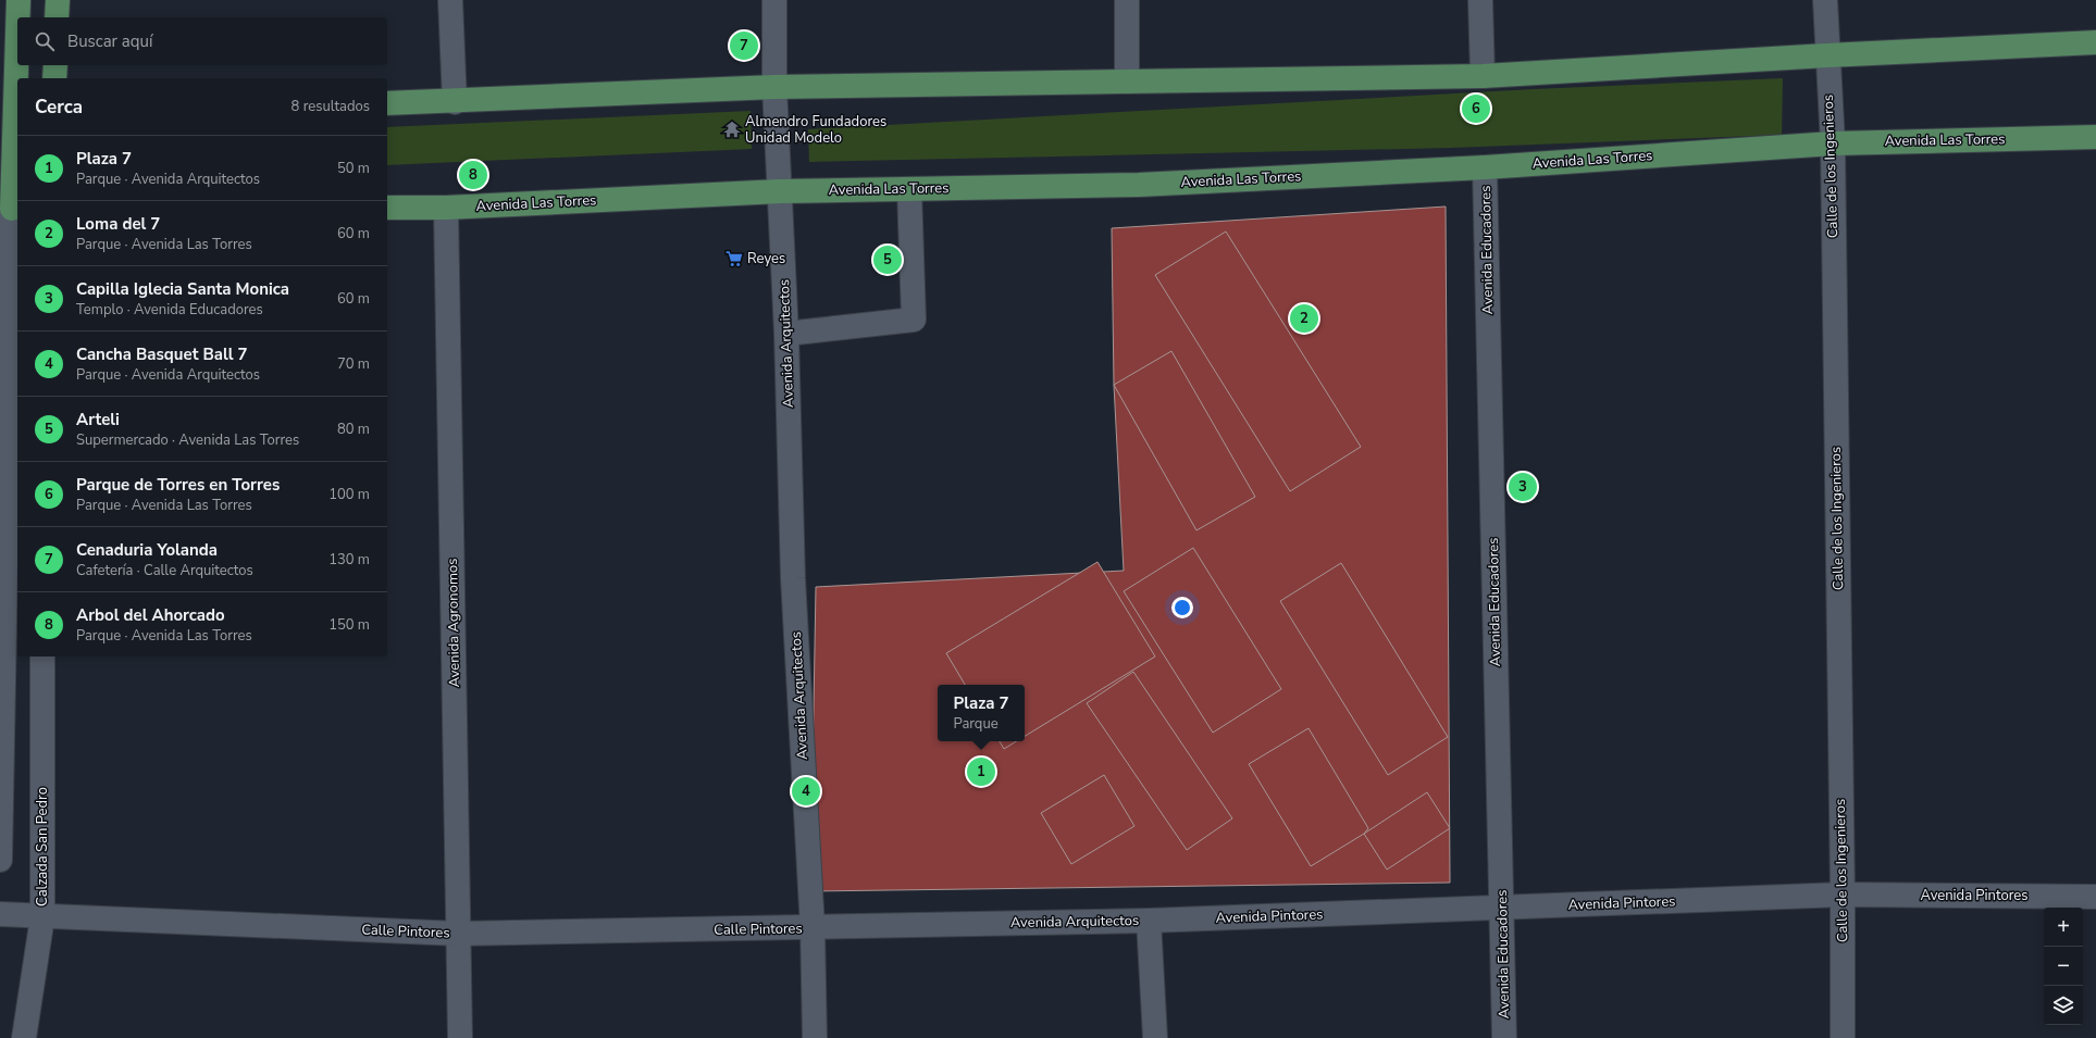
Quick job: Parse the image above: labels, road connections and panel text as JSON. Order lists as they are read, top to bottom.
{
  "streets": {
    "main road": ["Avenida Las Torres"],
    "street": [
      "Calle de los Ingenieros",
      "Avenida Educadores",
      "Avenida Arquitectos",
      "Avenida Agronomos",
      "Calzada San Pedro",
      "Avenida Pintores",
      "Calle Pintores"
    ]
  },
  "crossings": [
    ["Avenida Las Torres", "Calle de los Ingenieros"],
    ["Avenida Las Torres", "Avenida Educadores"],
    ["Avenida Las Torres", "Avenida Arquitectos"],
    ["Avenida Las Torres", "Avenida Agronomos"],
    ["Calle de los Ingenieros", "Avenida Pintores"],
    ["Avenida Educadores", "Avenida Pintores"],
    ["Avenida Arquitectos", "Avenida Pintores"],
    ["Avenida Arquitectos", "Calle Pintores"],
    ["Avenida Agronomos", "Calle Pintores"],
    ["Calzada San Pedro", "Calle Pintores"]
  ],
  "places": {
    "temple": ["Almendro Fundadores Unidad Modelo"],
    "supermarket": ["Reyes"]
  },
  "page": {
    "search": "Buscar aquí",
    "pins": [
      "7",
      "6",
      "8",
      "5",
      "2",
      "3",
      "1",
      "4"
    ],
    "heading": ["Cerca", "8 resultados"],
    "list": [
      {
        "mark": "1",
        "name": "Plaza 7",
        "note": "Parque · Avenida Arquitectos",
        "value": "50 m"
      },
      {
        "mark": "2",
        "name": "Loma del 7",
        "note": "Parque · Avenida Las Torres",
        "value": "60 m"
      },
      {
        "mark": "3",
        "name": "Capilla Iglecia Santa Monica",
        "note": "Templo · Avenida Educadores",
        "value": "60 m"
      },
      {
        "mark": "4",
        "name": "Cancha Basquet Ball 7",
        "note": "Parque · Avenida Arquitectos",
        "value": "70 m"
      },
      {
        "mark": "5",
        "name": "Arteli",
        "note": "Supermercado · Avenida Las Torres",
        "value": "80 m"
      },
      {
        "mark": "6",
        "name": "Parque de Torres en Torres",
        "note": "Parque · Avenida Las Torres",
        "value": "100 m"
      },
      {
        "mark": "7",
        "name": "Cenaduria Yolanda",
        "note": "Cafetería · Calle Arquitectos",
        "value": "130 m"
      },
      {
        "mark": "8",
        "name": "Arbol del Ahorcado",
        "note": "Parque · Avenida Las Torres",
        "value": "150 m"
      }
    ],
    "popup": ["Plaza 7", "Parque"],
    "map_buttons": ["+", "−"]
  }
}
